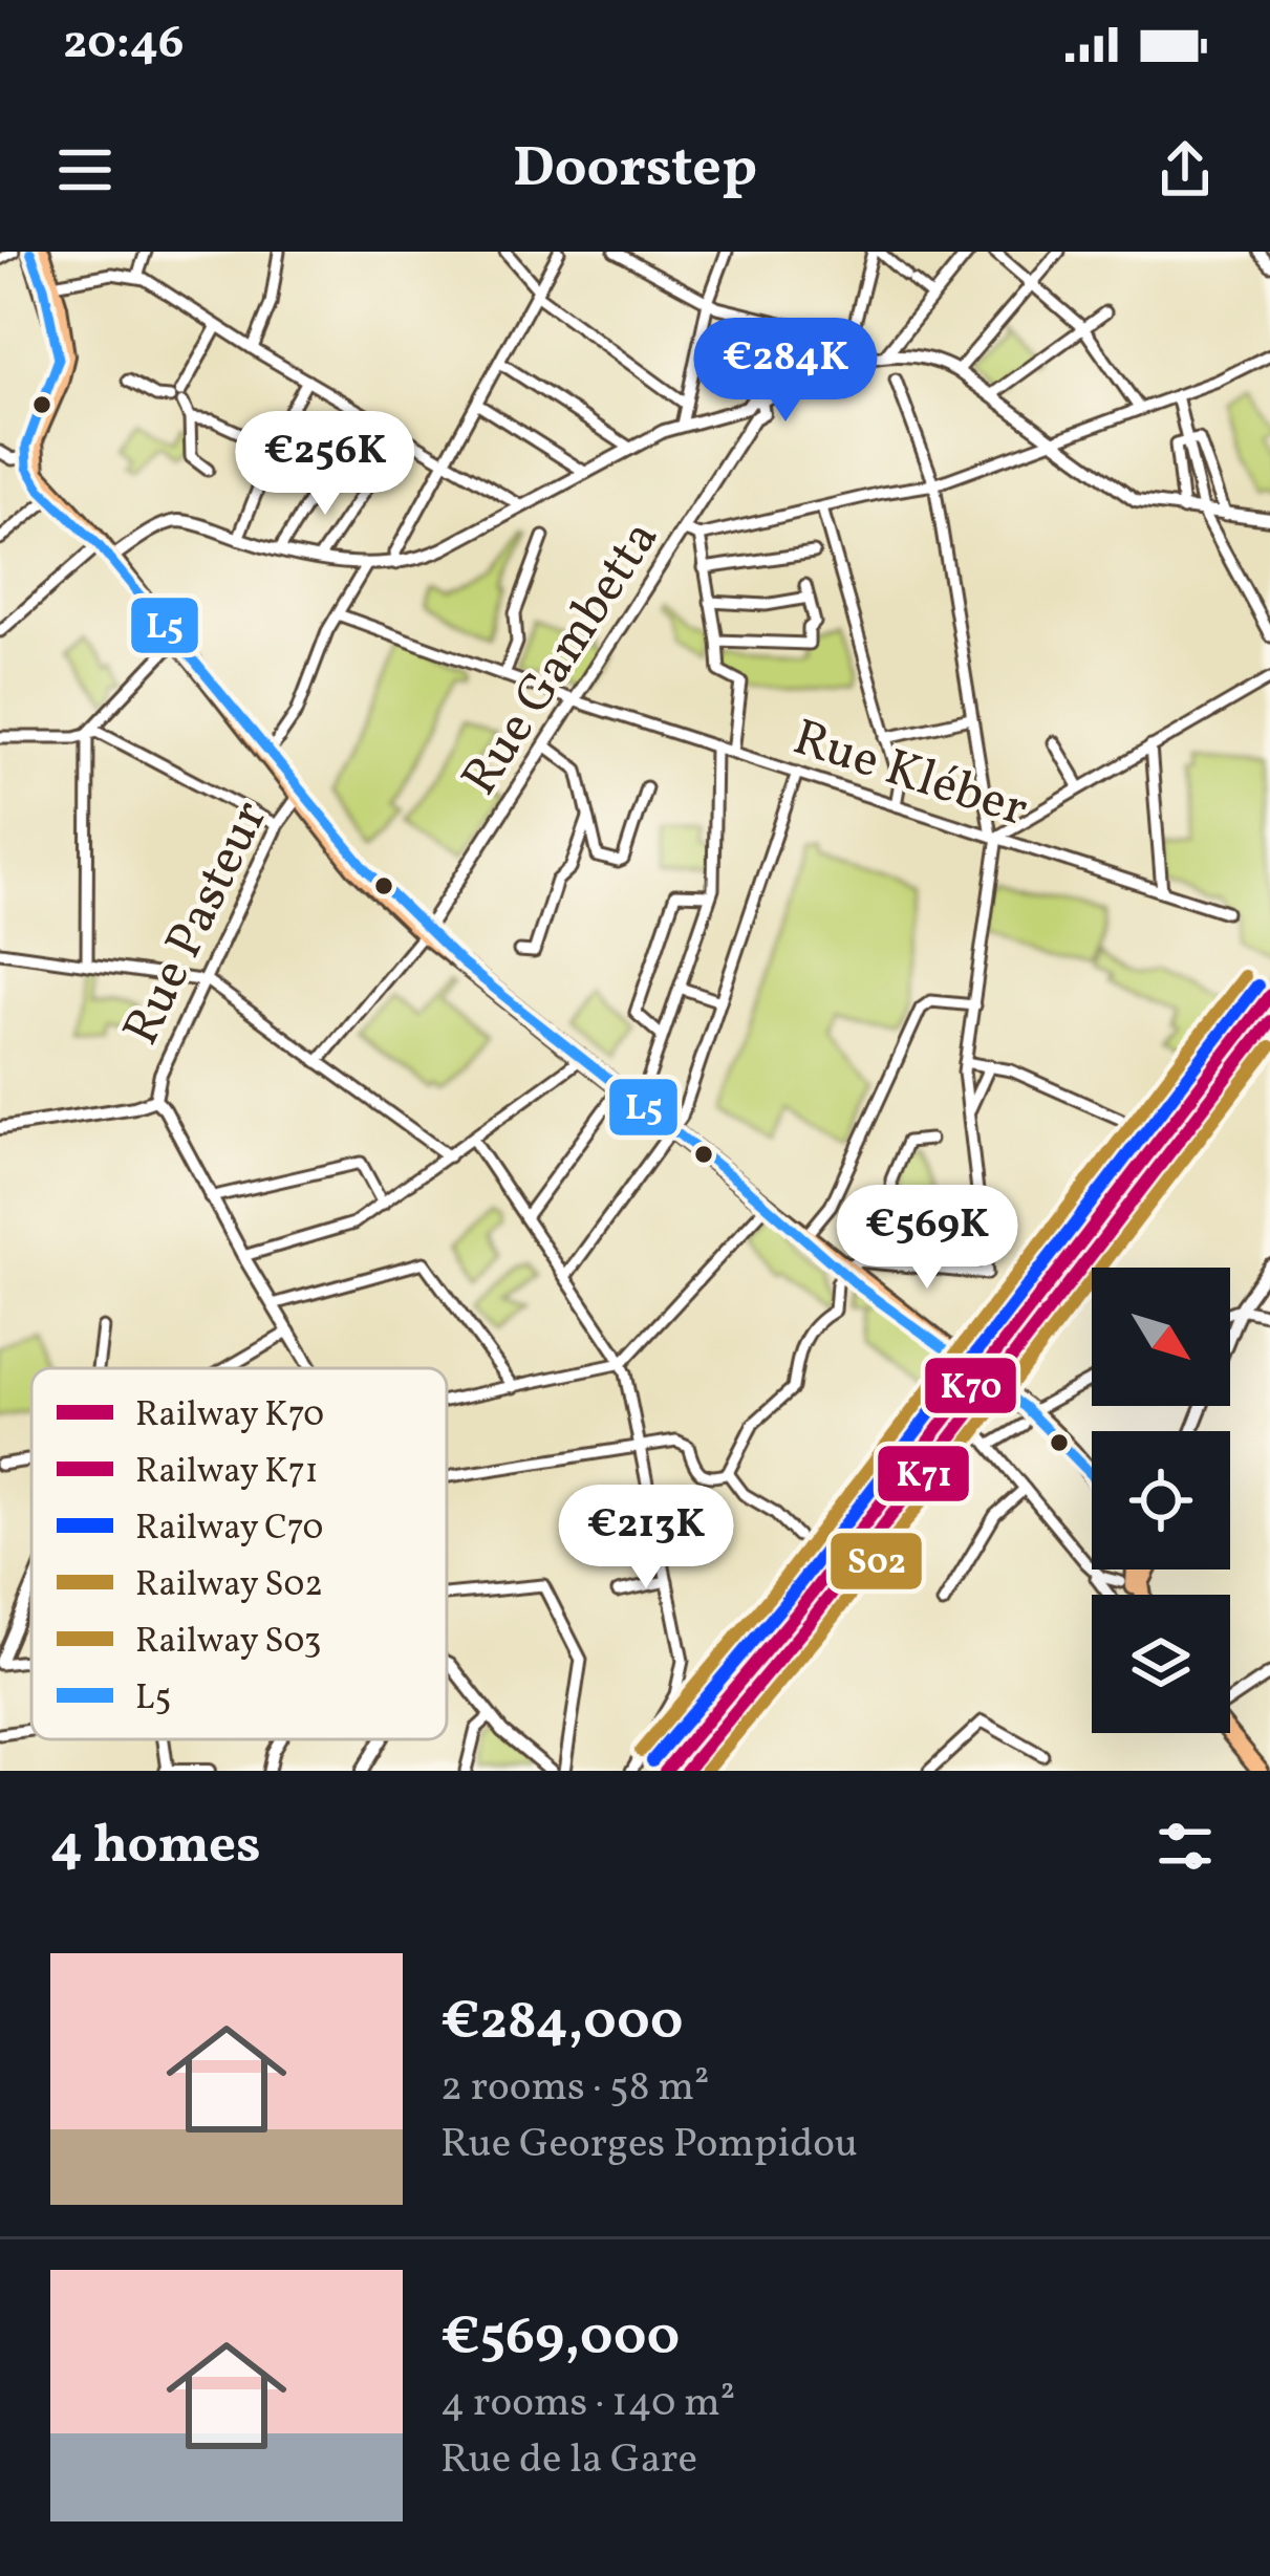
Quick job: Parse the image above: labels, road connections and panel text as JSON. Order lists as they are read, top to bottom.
{
  "streets": {
    "street": ["Rue Gambetta", "Rue Kléber", "Rue Pasteur"]
  },
  "crossings": [
    ["Rue Gambetta", "Rue Kléber"]
  ],
  "lines": [
    "transit line L5",
    "rail line S03",
    "rail line C70",
    "rail line K70",
    "rail line K71",
    "rail line S02"
  ],
  "legend": [
    "Railway K70",
    "Railway K71",
    "Railway C70",
    "Railway S02",
    "Railway S03",
    "L5"
  ],
  "north": "bottom right",
  "page": {
    "status": "20:46",
    "header": "Doorstep",
    "price": [
      "€284K",
      "€256K",
      "€569K",
      "€213K"
    ],
    "heading": "4 homes",
    "list": [
      {
        "name": "€284,000",
        "note": "2 rooms · 58 m² · Rue Georges Pompidou"
      },
      {
        "name": "€569,000",
        "note": "4 rooms · 140 m² · Rue de la Gare"
      }
    ]
  }
}
